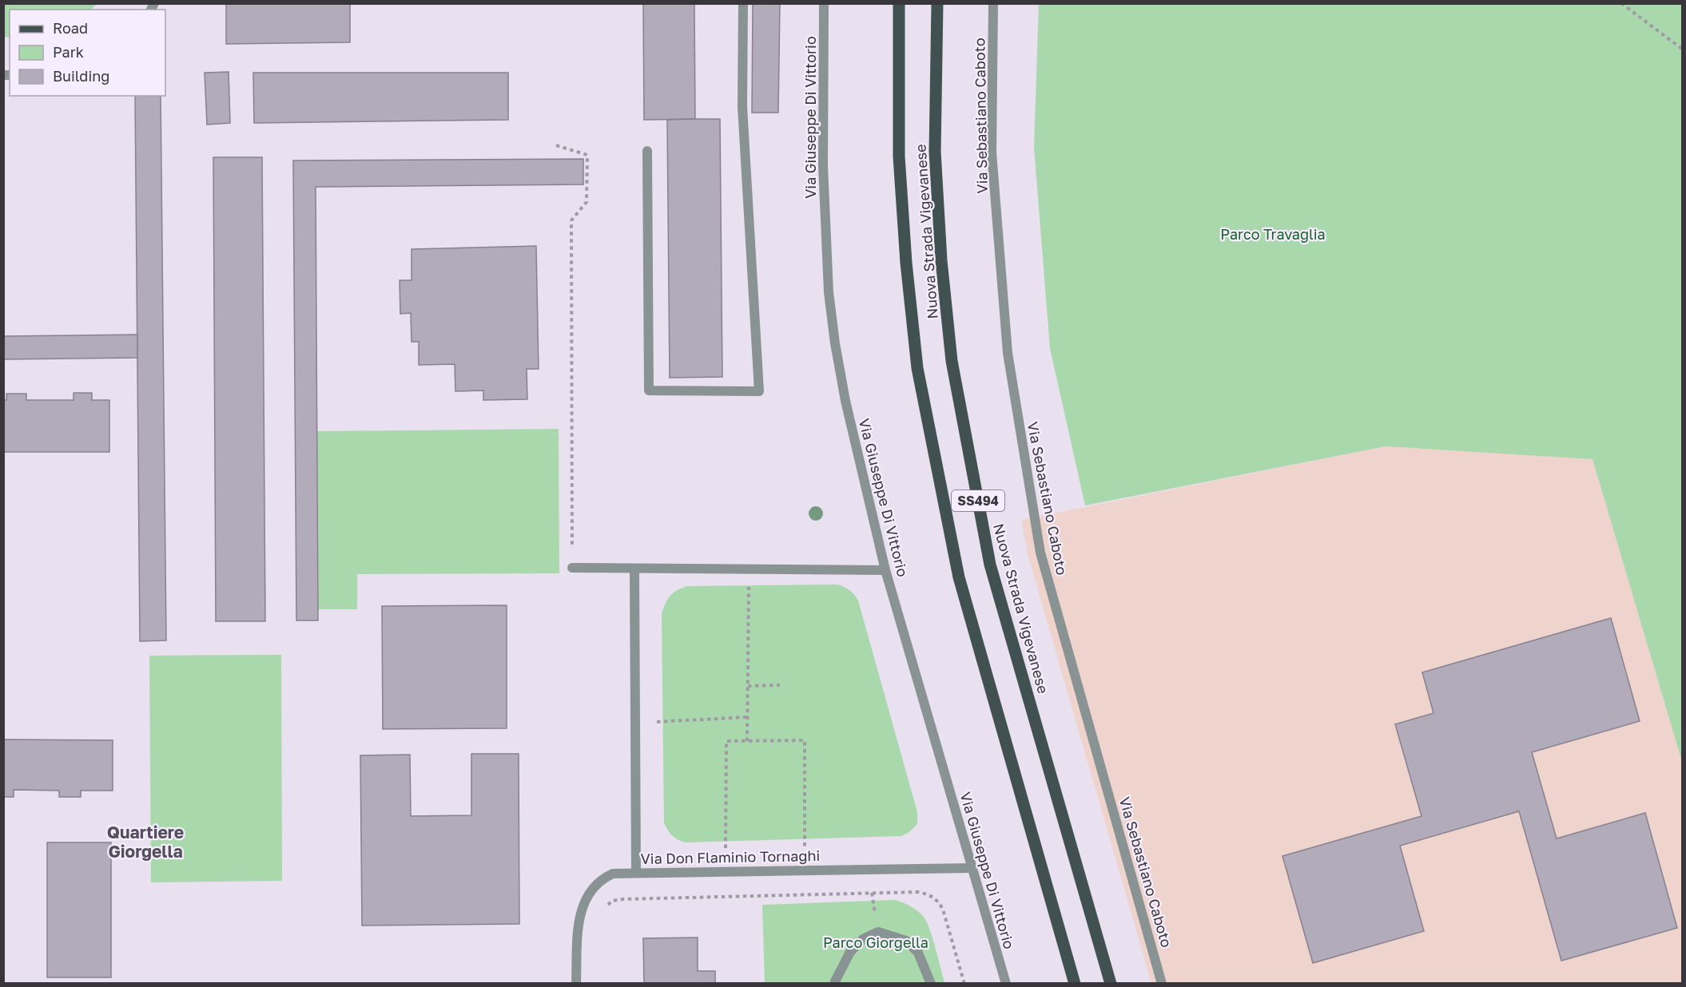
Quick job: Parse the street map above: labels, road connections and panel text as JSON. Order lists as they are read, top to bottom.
{
  "streets": {
    "main road": ["Nuova Strada Vigevanese", "SS494"],
    "street": ["Via Sebastiano Caboto", "Via Giuseppe Di Vittorio", "Via Don Flaminio Tornaghi"]
  },
  "crossings": [
    ["Via Giuseppe Di Vittorio", "Via Don Flaminio Tornaghi"]
  ],
  "districts": ["Quartiere Giorgella"],
  "parks": ["Parco Travaglia", "Parco Giorgella"],
  "legend": ["Road", "Park", "Building"]
}
